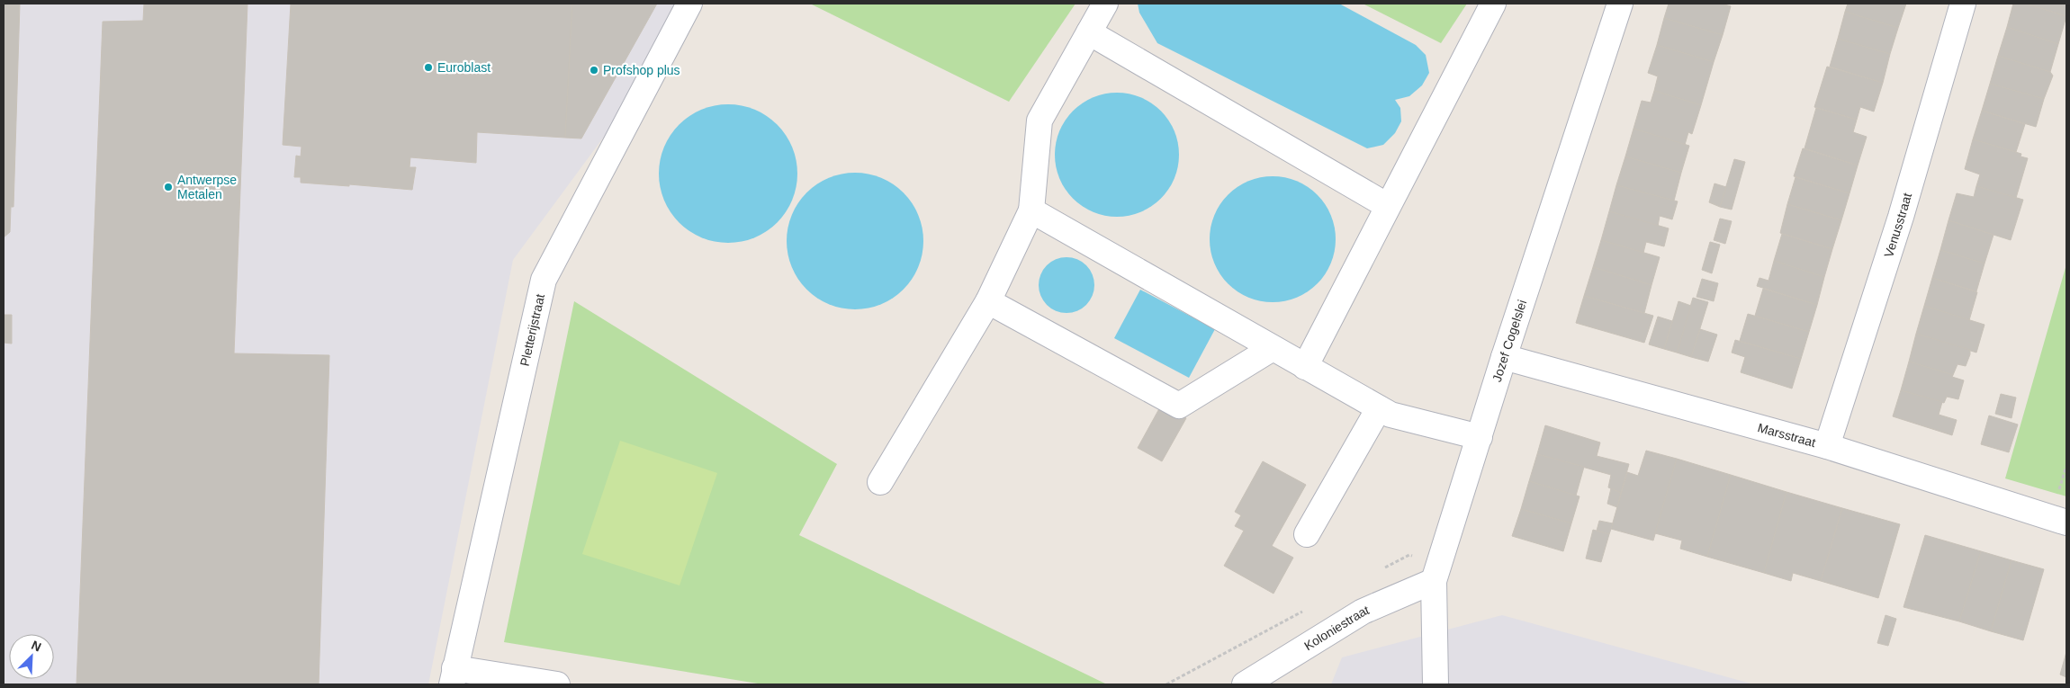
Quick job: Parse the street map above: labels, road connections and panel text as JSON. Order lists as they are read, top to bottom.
{
  "streets": {
    "street": [
      "Venusstraat",
      "Pletterijstraat",
      "Jozef Cogelslei",
      "Marsstraat",
      "Koloniestraat"
    ]
  },
  "crossings": [
    ["Venusstraat", "Marsstraat"],
    ["Jozef Cogelslei", "Marsstraat"],
    ["Jozef Cogelslei", "Koloniestraat"]
  ],
  "places": ["Euroblast", "Profshop plus", "Antwerpse Metalen"],
  "north": "top right"
}
